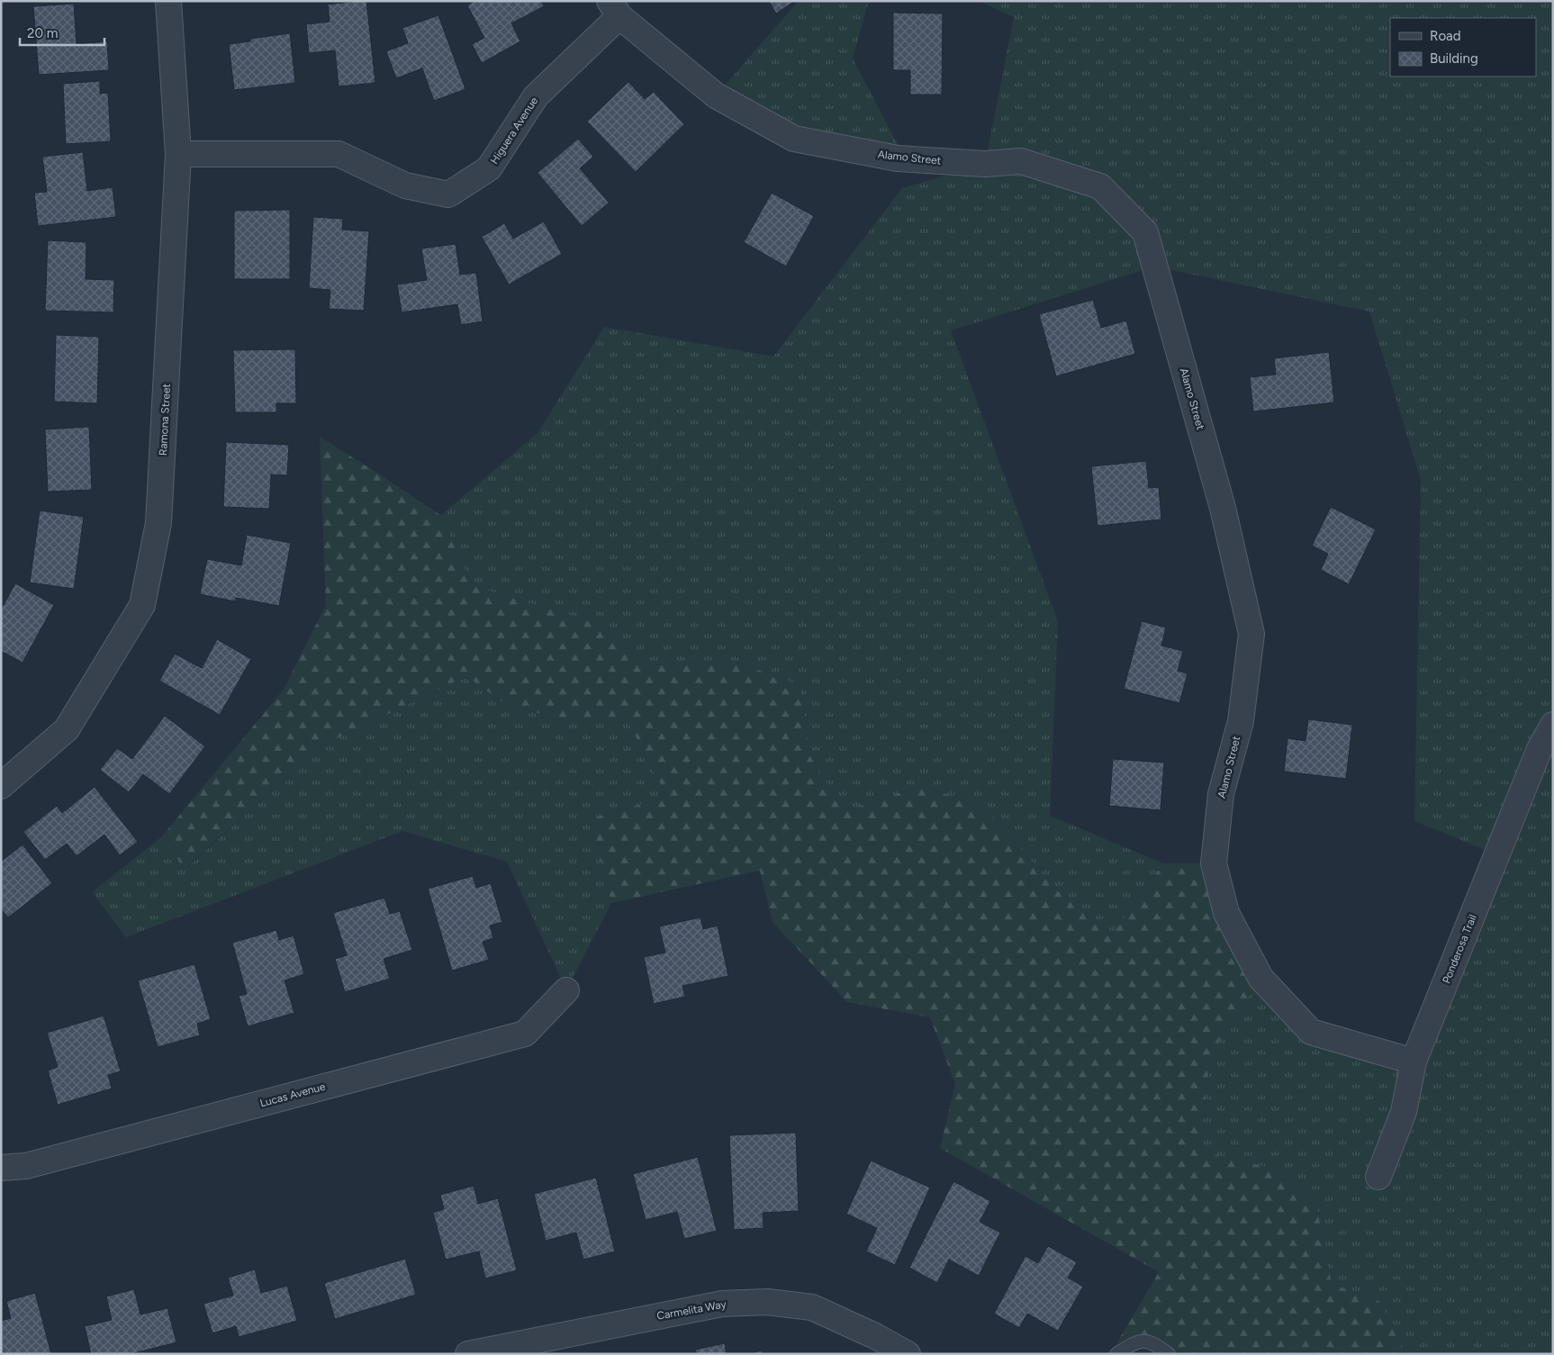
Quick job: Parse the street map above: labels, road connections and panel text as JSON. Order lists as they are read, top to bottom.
{
  "streets": {
    "street": [
      "Higuera Avenue",
      "Alamo Street",
      "Ramona Street",
      "Ponderosa Trail",
      "Lucas Avenue",
      "Carmelita Way"
    ]
  },
  "crossings": [
    ["Higuera Avenue", "Alamo Street"],
    ["Higuera Avenue", "Ramona Street"],
    ["Alamo Street", "Ponderosa Trail"]
  ],
  "legend": ["Road", "Building"],
  "scale_bar": "20 m"
}
